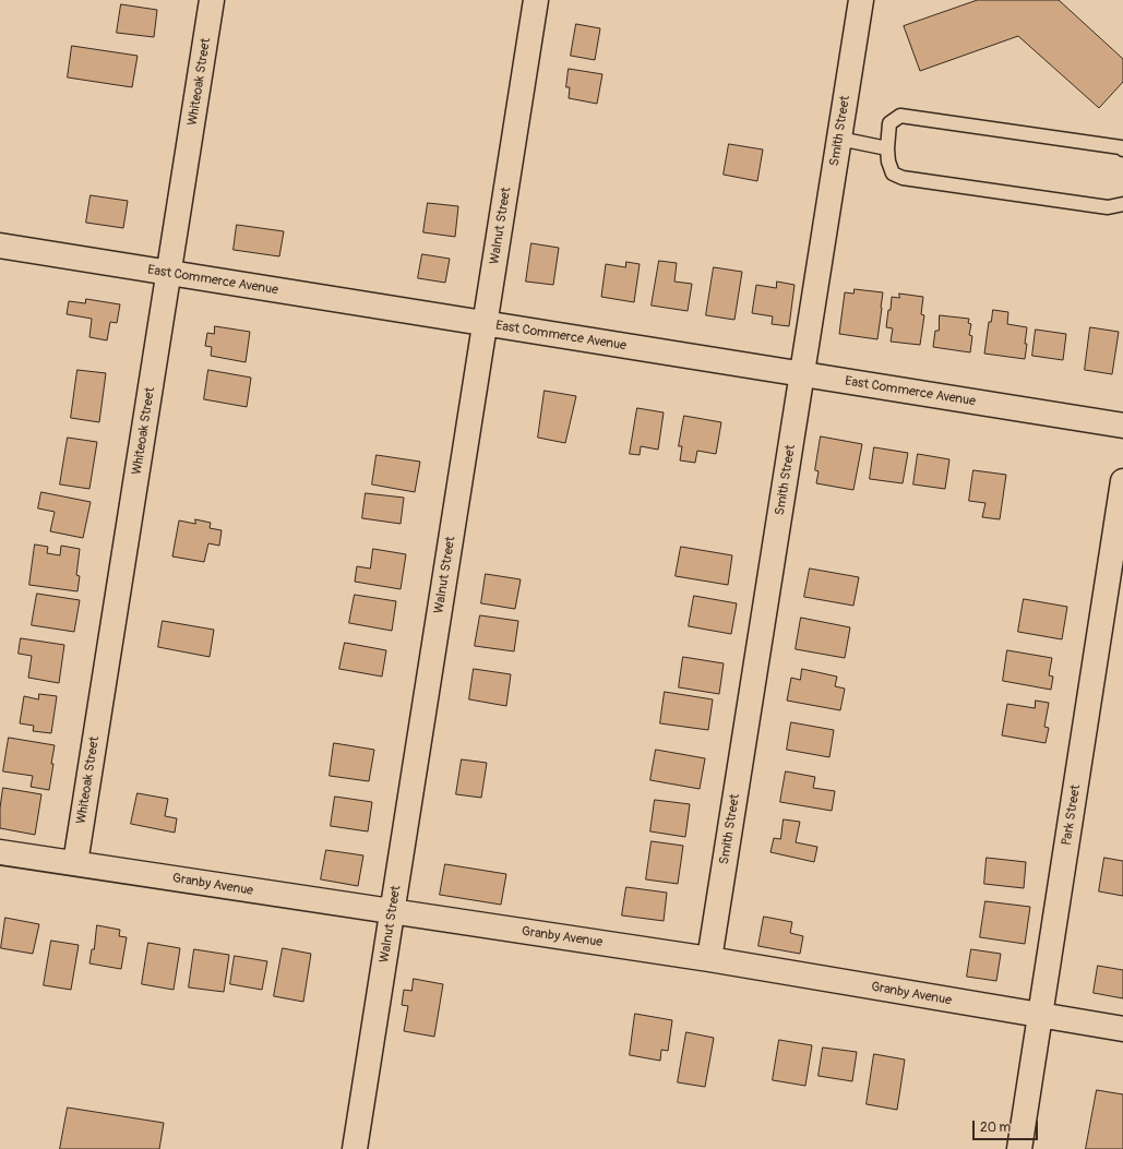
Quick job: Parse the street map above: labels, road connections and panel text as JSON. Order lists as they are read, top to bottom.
{
  "streets": {
    "street": [
      "Whiteoak Street",
      "Smith Street",
      "Walnut Street",
      "East Commerce Avenue",
      "Park Street",
      "Granby Avenue"
    ]
  },
  "crossings": [
    ["Whiteoak Street", "East Commerce Avenue"],
    ["Whiteoak Street", "Granby Avenue"],
    ["Smith Street", "East Commerce Avenue"],
    ["Smith Street", "Granby Avenue"],
    ["Walnut Street", "East Commerce Avenue"],
    ["Walnut Street", "Granby Avenue"],
    ["Park Street", "Granby Avenue"]
  ],
  "scale_bar": "20 m"
}
